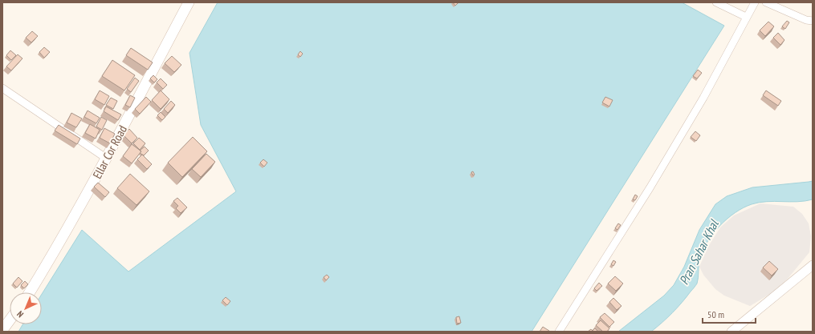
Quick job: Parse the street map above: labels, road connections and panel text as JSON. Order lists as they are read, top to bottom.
{
  "streets": {
    "main road": ["Ellar Cor Road"]
  },
  "water": ["Pran Sahar Khal"],
  "scale_bar": "50 m",
  "north": "bottom left"
}
